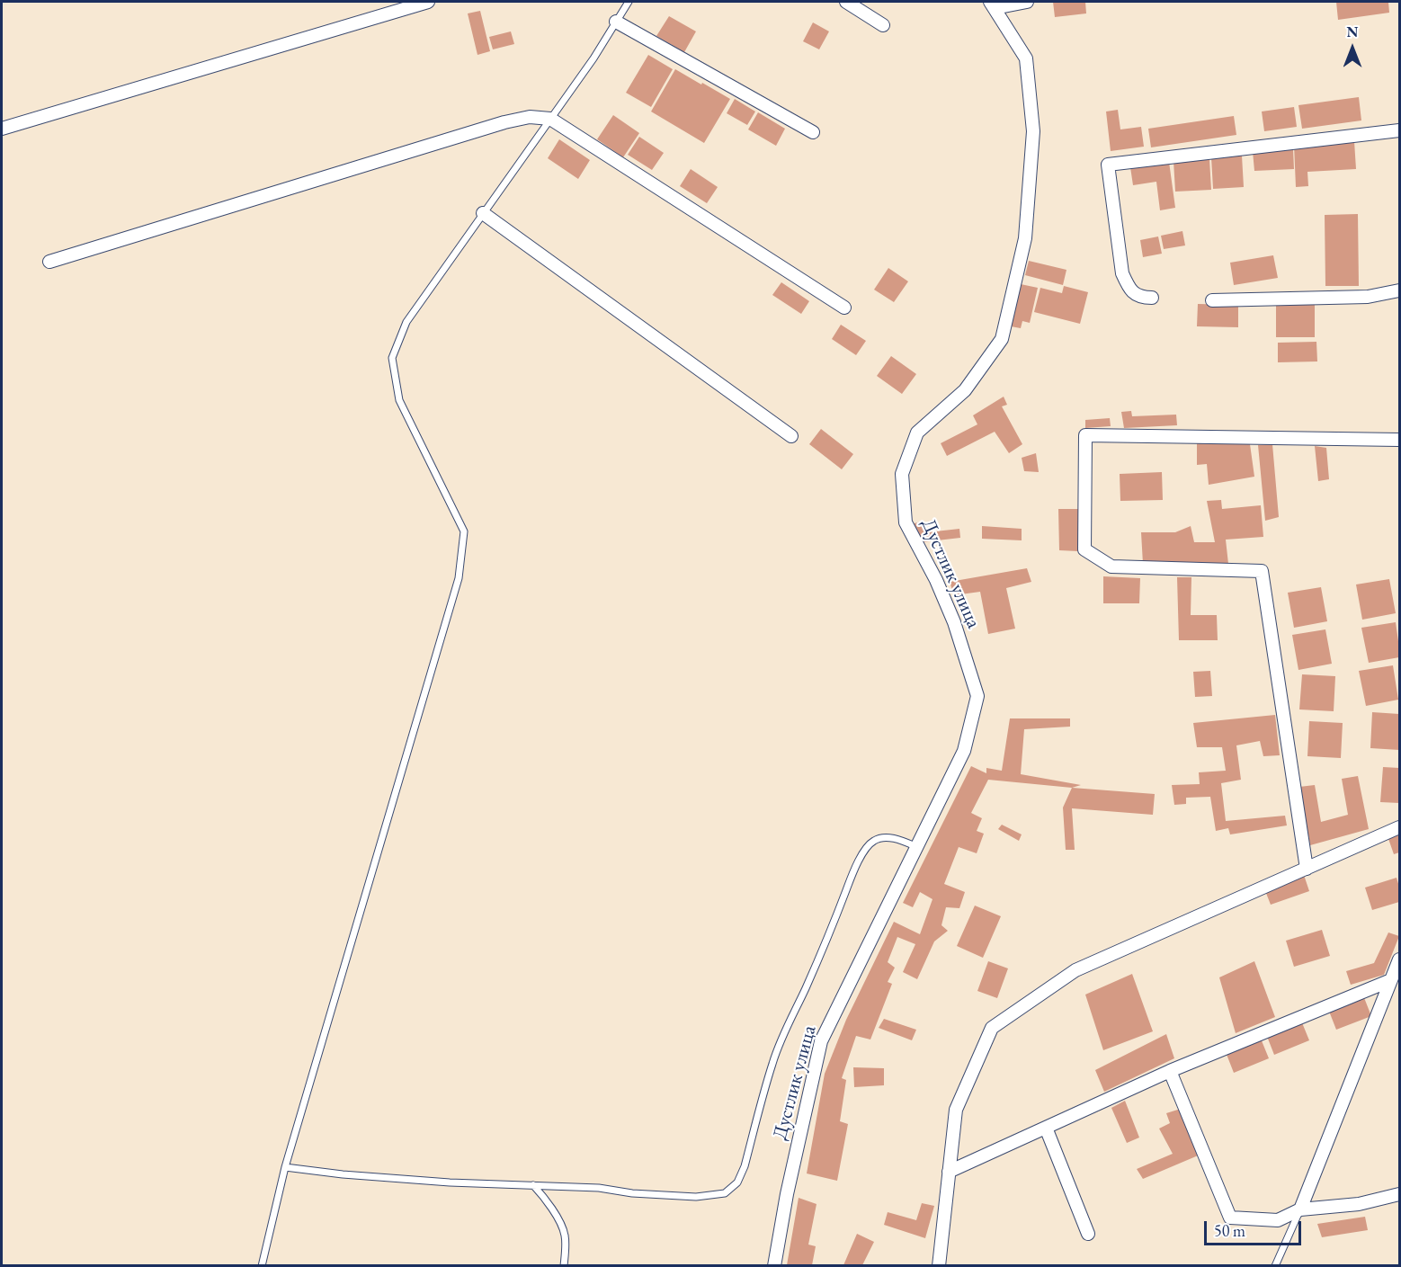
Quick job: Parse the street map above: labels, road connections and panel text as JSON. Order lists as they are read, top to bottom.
{
  "streets": {
    "street": ["Дустлик улица"]
  },
  "scale_bar": "50 m",
  "north": "top"
}
